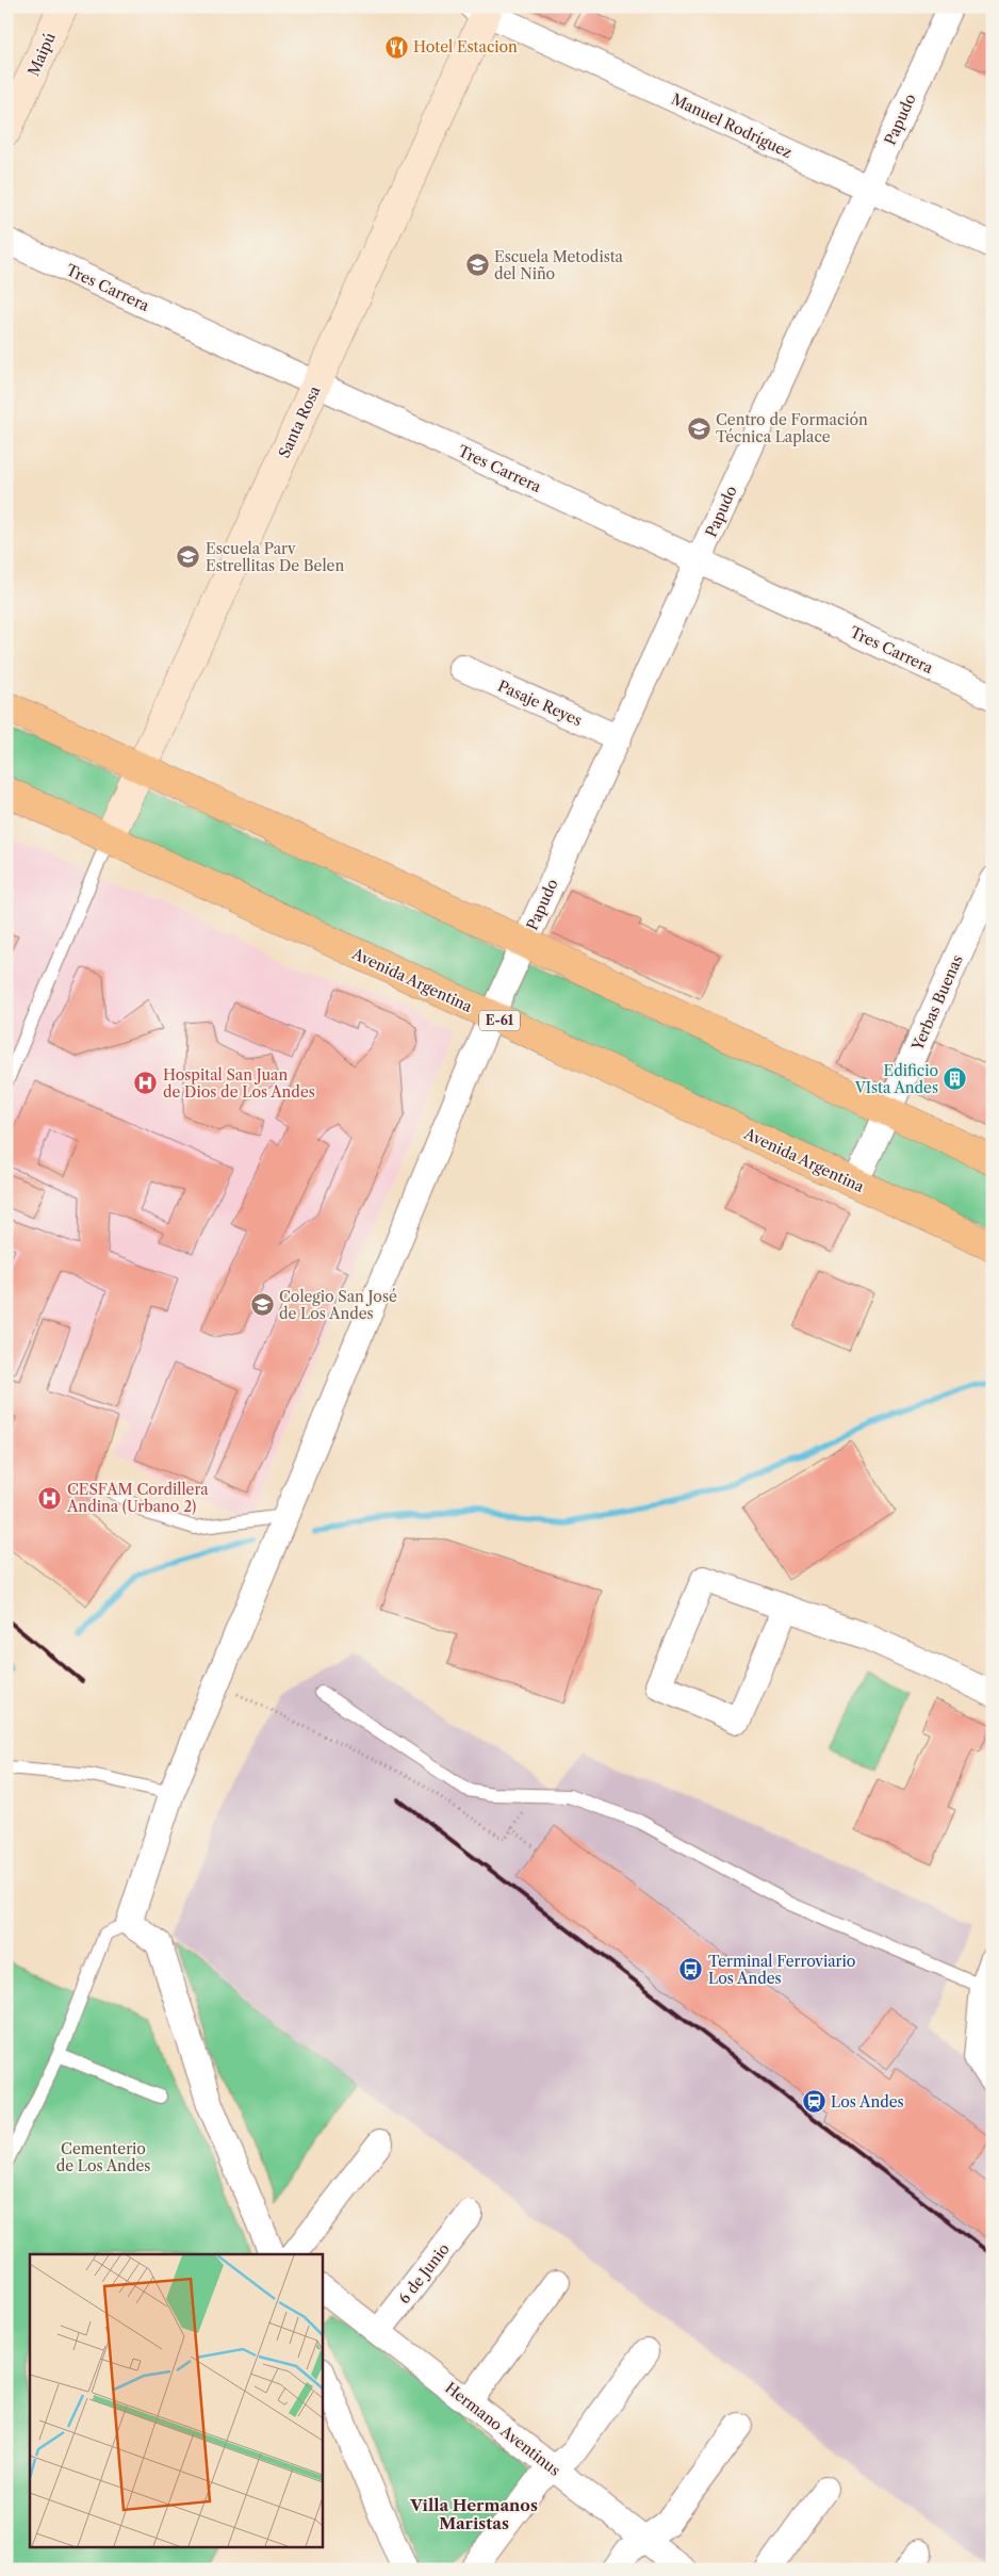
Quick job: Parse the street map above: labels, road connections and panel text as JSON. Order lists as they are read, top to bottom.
{
  "streets": {
    "main road": [
      "Maipú",
      "Santa Rosa",
      "Avenida Argentina",
      "E-61"
    ],
    "street": [
      "Papudo",
      "Manuel Rodríguez",
      "Tres Carrera",
      "Pasaje Reyes",
      "Yerbas Buenas",
      "6 de Junio",
      "Hermano Aventinus"
    ]
  },
  "crossings": [
    ["Papudo", "Manuel Rodríguez"],
    ["Papudo", "Tres Carrera"],
    ["Papudo", "Pasaje Reyes"],
    ["Papudo", "Avenida Argentina"],
    ["Manuel Rodríguez", "Santa Rosa"],
    ["Tres Carrera", "Santa Rosa"],
    ["Santa Rosa", "Avenida Argentina"],
    ["Avenida Argentina", "Yerbas Buenas"],
    ["6 de Junio", "Hermano Aventinus"]
  ],
  "districts": ["Villa Hermanos Maristas"],
  "parks": ["Cementerio de Los Andes"],
  "places": {
    "restaurant": ["Hotel Estacion"],
    "school or university": [
      "Escuela Metodista del Niño",
      "Centro de Formación Técnica Laplace",
      "Escuela Parv Estrellitas De Belen",
      "Colegio San José de Los Andes"
    ],
    "building": ["Edificio VIsta Andes"],
    "hospital": ["Hospital San Juan de Dios de Los Andes", "CESFAM Cordillera Andina (Urbano 2)"],
    "bus stop": ["Terminal Ferroviario Los Andes"],
    "station": ["Los Andes"]
  }
}
